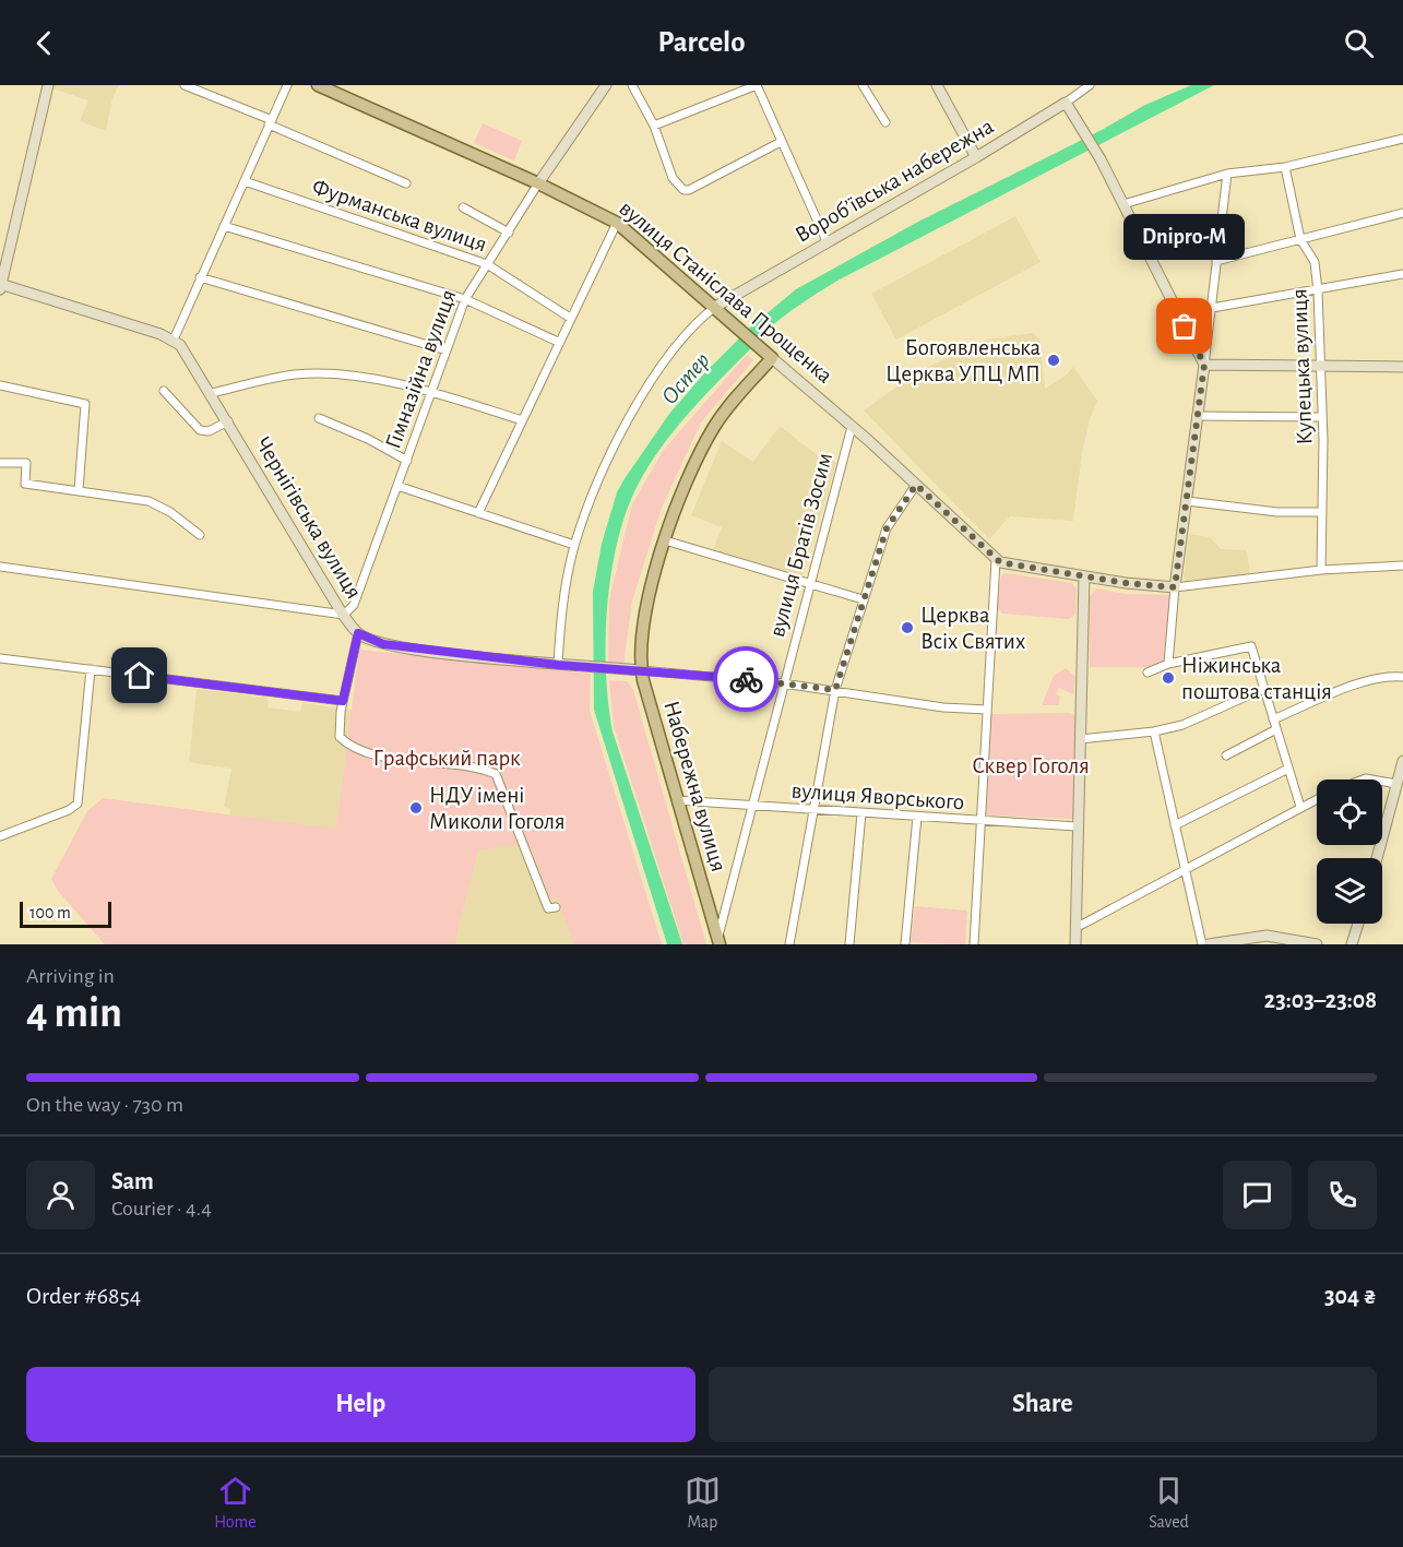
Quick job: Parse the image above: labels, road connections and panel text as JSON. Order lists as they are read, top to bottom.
{
  "streets": {
    "main road": ["вулиця Станіслава Прощенка", "Набережна вулиця"],
    "street": [
      "Воробʼївська набережна",
      "Фурманська вулиця",
      "Купецька вулиця",
      "Гімназійна вулиця",
      "Чернігівська вулиця",
      "вулиця Братів Зосим",
      "вулиця Яворського"
    ]
  },
  "crossings": [
    ["Воробʼївська набережна", "вулиця Станіслава Прощенка"],
    ["Фурманська вулиця", "Гімназійна вулиця"],
    ["вулиця Станіслава Прощенка", "Гімназійна вулиця"],
    ["вулиця Станіслава Прощенка", "вулиця Братів Зосим"],
    ["вулиця Станіслава Прощенка", "Набережна вулиця"],
    ["Гімназійна вулиця", "Чернігівська вулиця"],
    ["вулиця Братів Зосим", "Набережна вулиця"],
    ["вулиця Братів Зосим", "вулиця Яворського"],
    ["Набережна вулиця", "вулиця Яворського"]
  ],
  "water": ["Остер"],
  "parks": ["Графський парк", "Сквер Гоголя"],
  "places": [
    "Dnipro-M",
    "Богоявленська Церква УПЦ МП",
    "Церква Всіх Святих",
    "Ніжинська поштова станція",
    "НДУ імені Миколи Гоголя"
  ],
  "scale_bar": "100 m",
  "page": {
    "header": "Parcelo",
    "bubble": "Dnipro-M",
    "scale": "100 m",
    "heading": ["4 min", "Arriving in", "23:03–23:08"],
    "panel": [
      "Sam",
      "Courier · 4.4",
      "Order #6854",
      "304 ₴"
    ],
    "bar": "On the way · 730 m",
    "buttons": ["Help", "Share"],
    "tabs": ["Home", "Map", "Saved"]
  }
}
